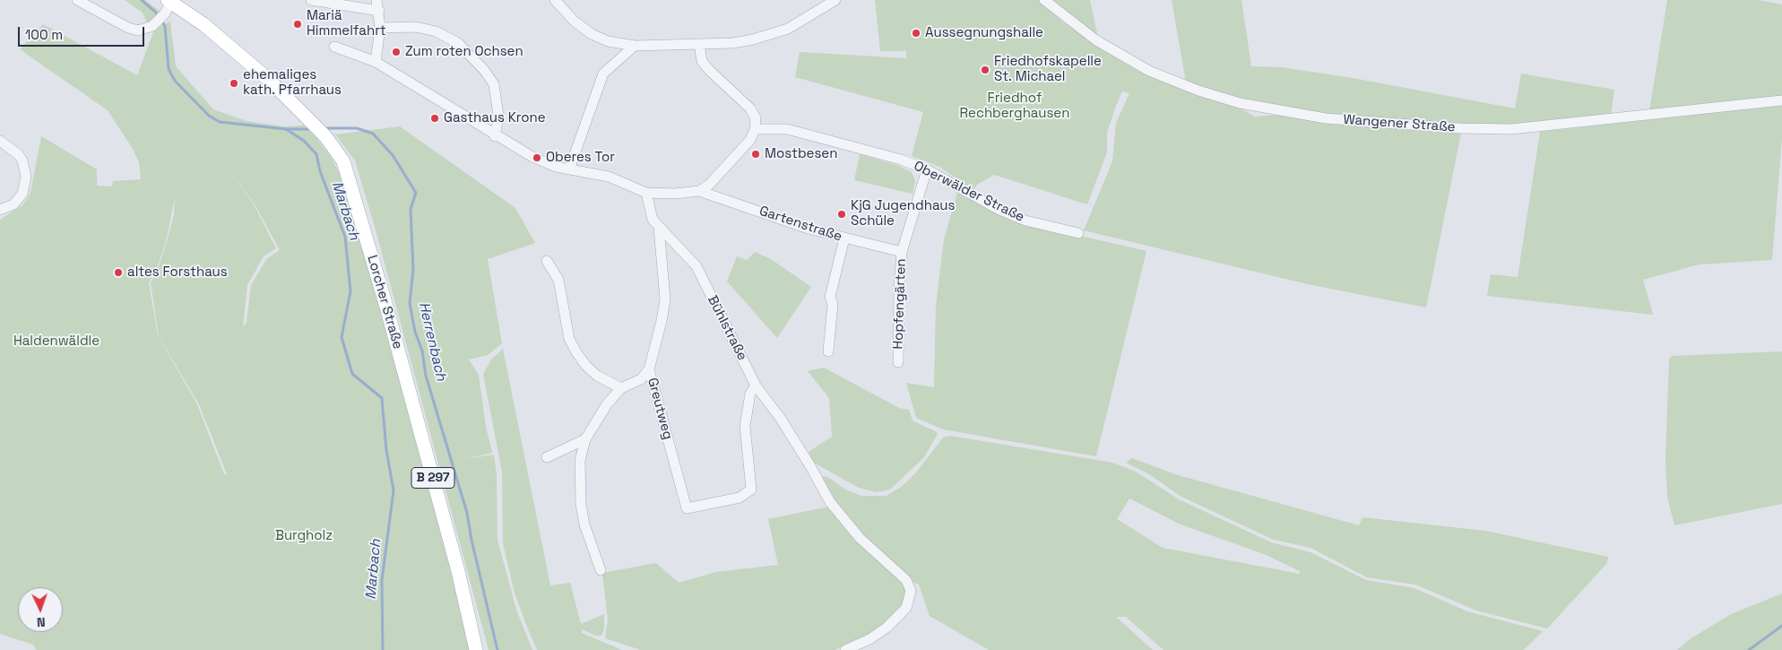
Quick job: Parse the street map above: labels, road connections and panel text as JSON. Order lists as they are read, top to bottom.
{
  "streets": {
    "main road": ["Lorcher Straße", "B 297"],
    "street": [
      "Wangener Straße",
      "Oberwälder Straße",
      "Gartenstraße",
      "Hopfengärten",
      "Bühlstraße",
      "Greutweg"
    ]
  },
  "crossings": [
    ["Oberwälder Straße", "Hopfengärten"],
    ["Gartenstraße", "Hopfengärten"],
    ["Bühlstraße", "Greutweg"]
  ],
  "water": ["Marbach", "Herrenbach"],
  "parks": ["Friedhof Rechberghausen", "Haldenwäldle", "Burgholz"],
  "places": [
    "Mariä Himmelfahrt",
    "Aussegnungshalle",
    "Zum roten Ochsen",
    "Friedhofskapelle St. Michael",
    "ehemaliges kath. Pfarrhaus",
    "Gasthaus Krone",
    "Mostbesen",
    "Oberes Tor",
    "KjG Jugendhaus Schüle",
    "altes Forsthaus"
  ],
  "scale_bar": "100 m",
  "north": "bottom"
}
